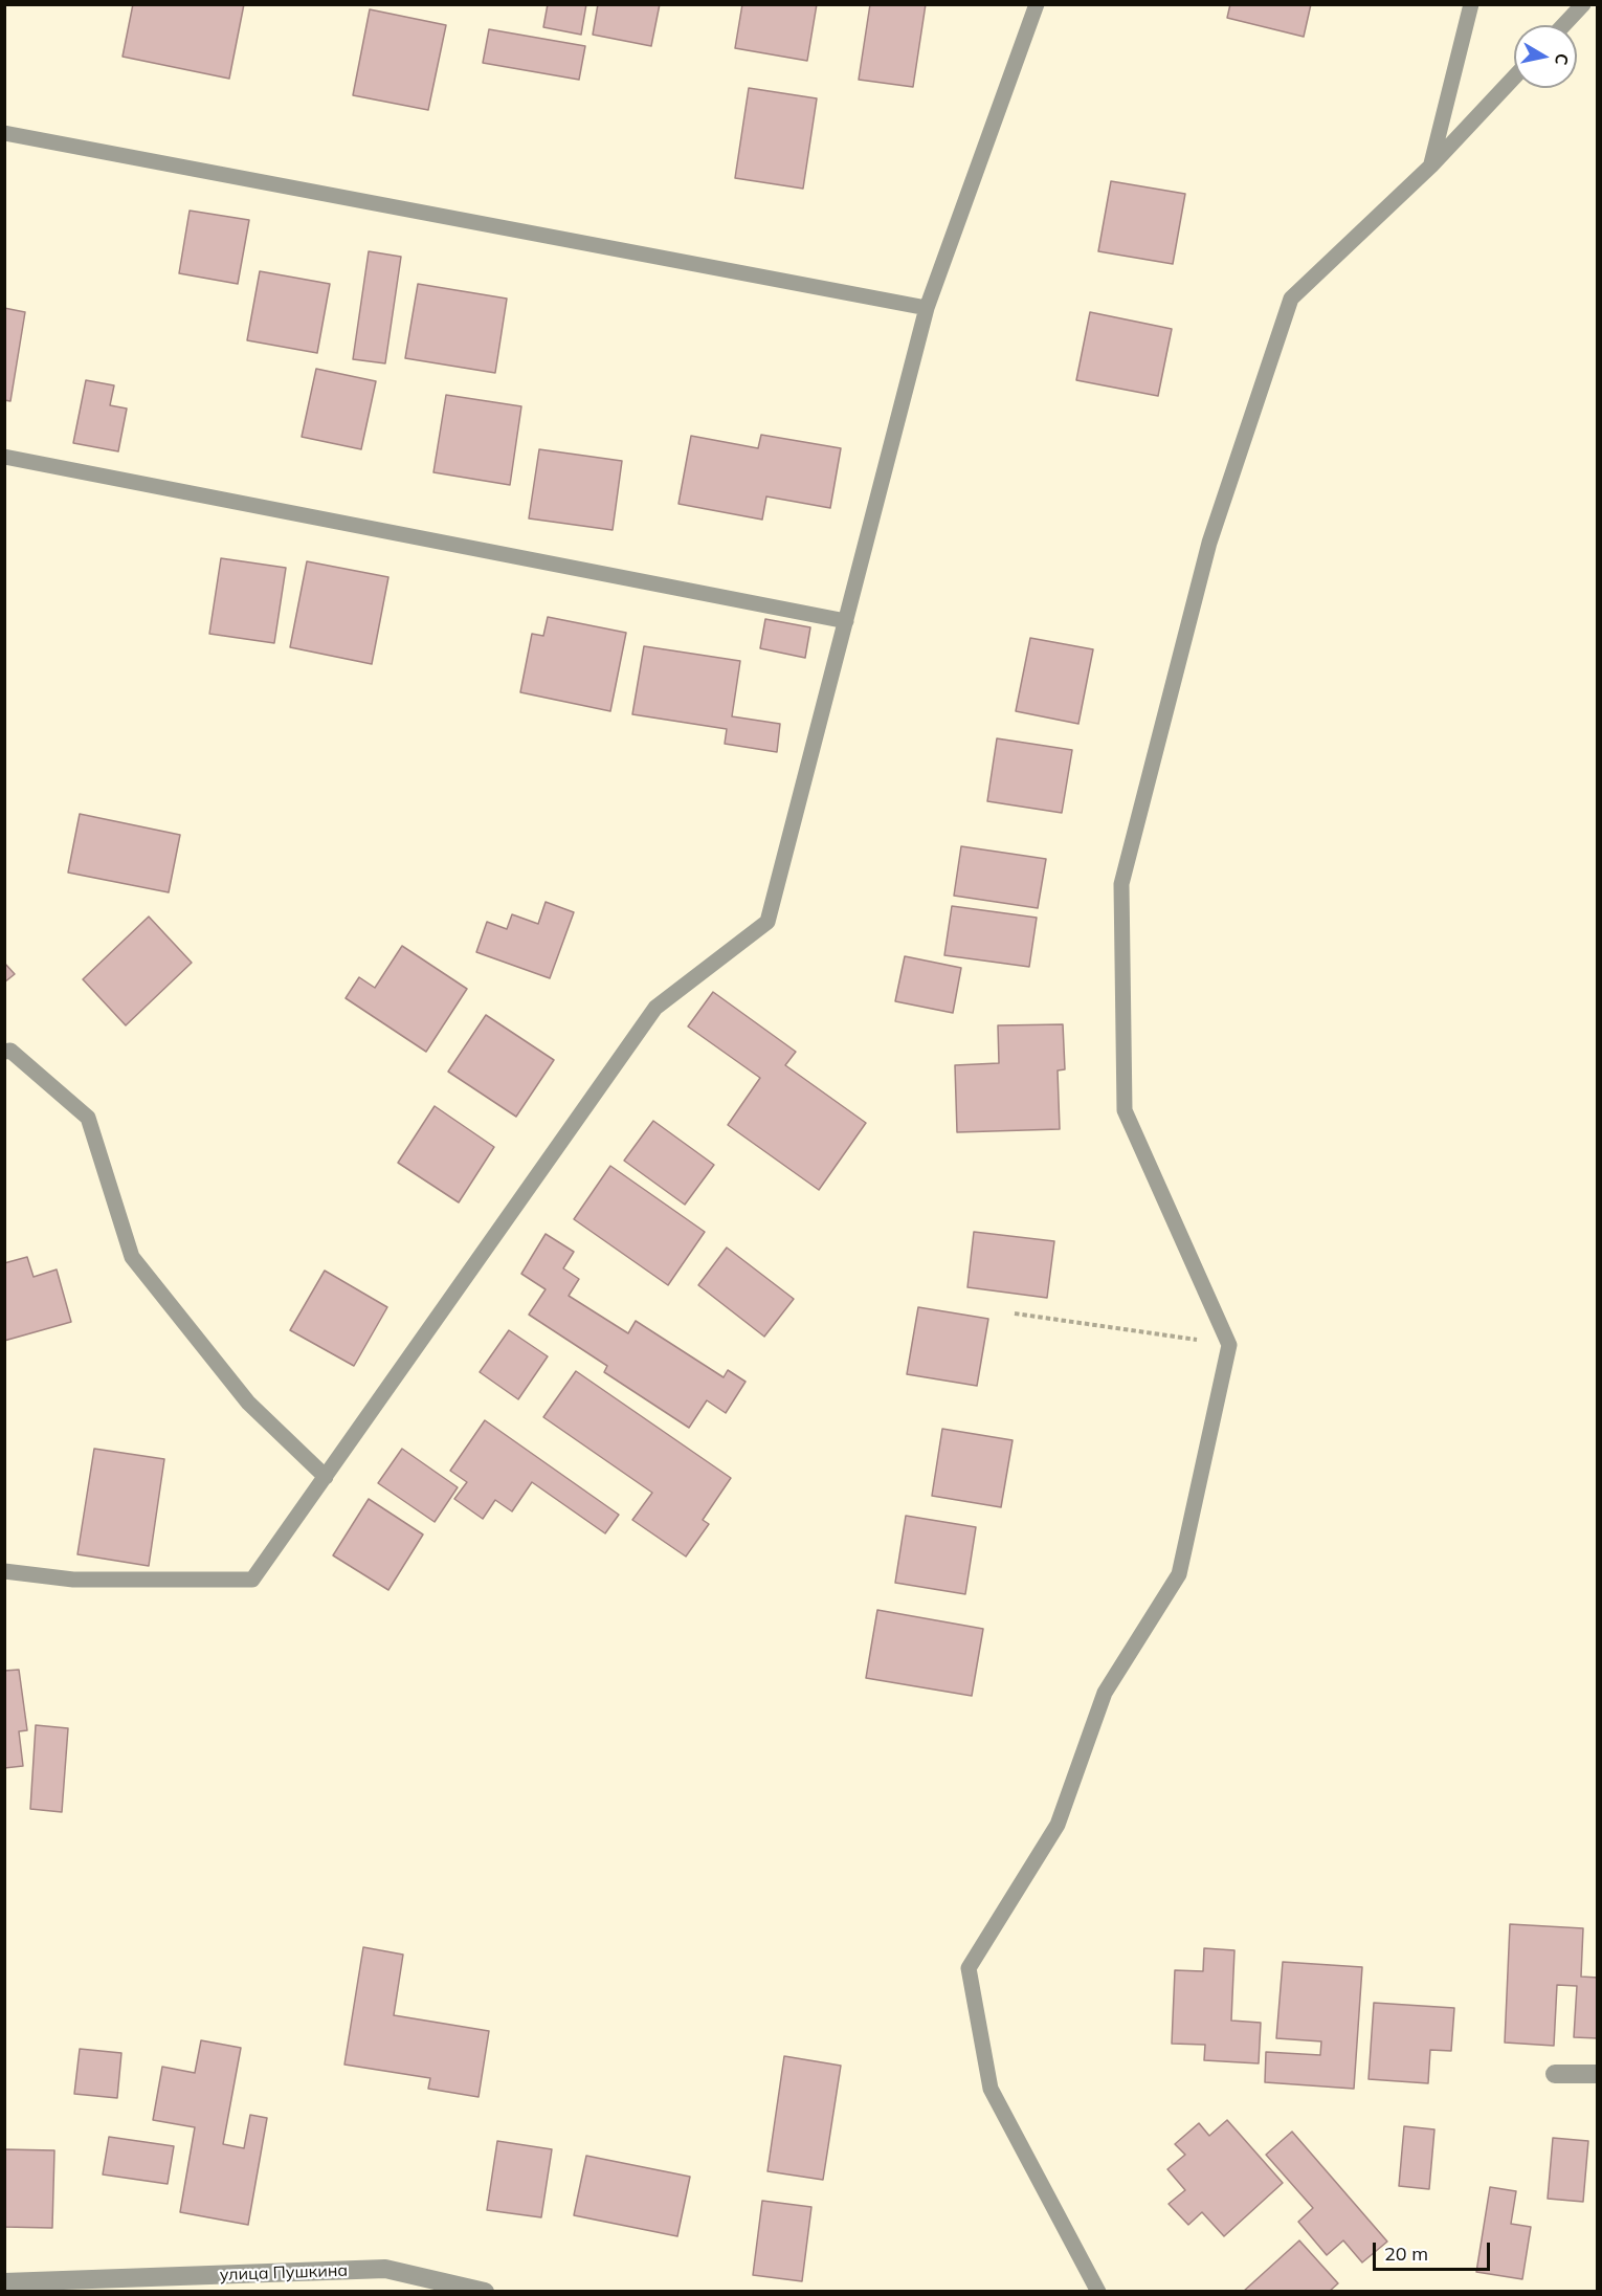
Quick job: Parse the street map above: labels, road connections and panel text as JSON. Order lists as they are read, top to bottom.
{
  "streets": {
    "street": ["улица Пушкина"]
  },
  "scale_bar": "20 m",
  "north": "right"
}
